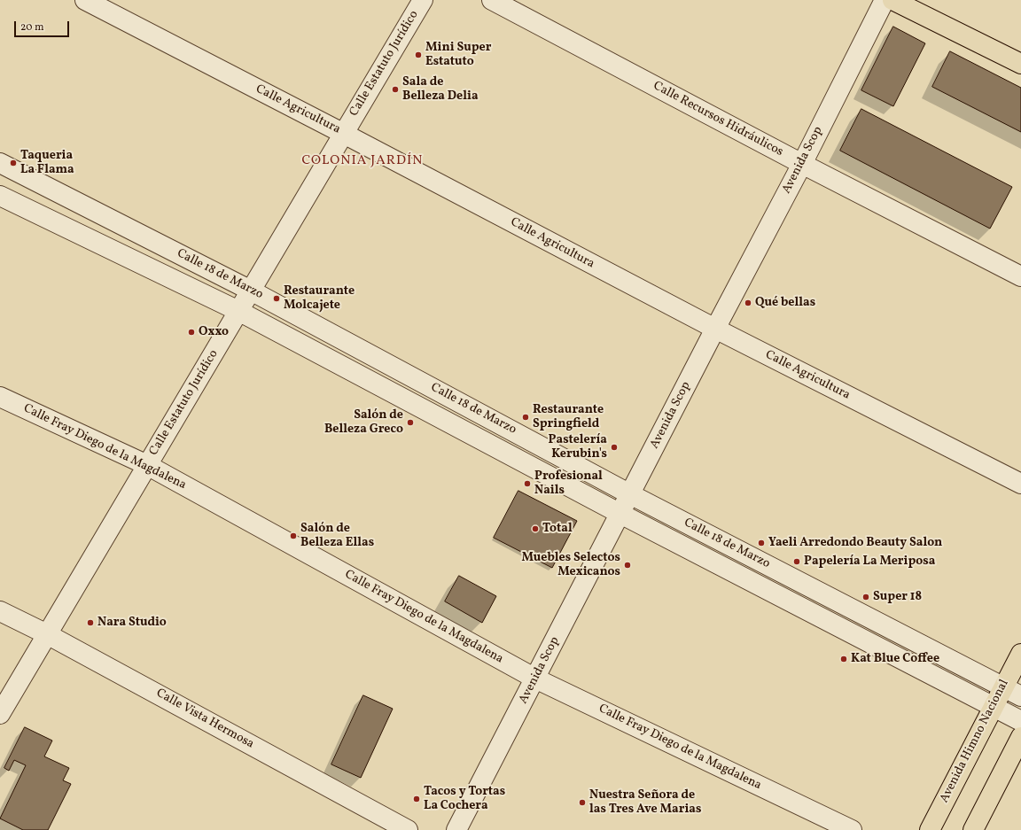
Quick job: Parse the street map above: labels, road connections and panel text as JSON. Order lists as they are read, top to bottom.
{
  "streets": {
    "main road": ["Avenida Himno Nacional"],
    "street": [
      "Calle Estatuto Jurídico",
      "Calle Agricultura",
      "Calle Recursos Hidráulicos",
      "Avenida Scop",
      "Calle 18 de Marzo",
      "Calle Fray Diego de la Magdalena",
      "Calle Vista Hermosa"
    ]
  },
  "crossings": [
    ["Calle Estatuto Jurídico", "Calle Agricultura"],
    ["Calle Estatuto Jurídico", "Calle 18 de Marzo"],
    ["Calle Estatuto Jurídico", "Calle Fray Diego de la Magdalena"],
    ["Calle Estatuto Jurídico", "Calle Vista Hermosa"],
    ["Calle Agricultura", "Avenida Scop"],
    ["Calle Recursos Hidráulicos", "Avenida Scop"],
    ["Avenida Scop", "Calle 18 de Marzo"],
    ["Avenida Scop", "Calle Fray Diego de la Magdalena"],
    ["Calle 18 de Marzo", "Avenida Himno Nacional"]
  ],
  "districts": ["COLONIA JARDÍN"],
  "places": [
    "Mini Super Estatuto",
    "Sala de Belleza Delia",
    "Taqueria La Flama",
    "Restaurante Molcajete",
    "Qué bellas",
    "Oxxo",
    "Restaurante Springfield",
    "Salón de Belleza Greco",
    "Pastelería Kerubin's",
    "Profesional Nails",
    "Total",
    "Salón de Belleza Ellas",
    "Yaeli Arredondo Beauty Salon",
    "Papelería La Meriposa",
    "Muebles Selectos Mexicanos",
    "Super 18",
    "Nara Studio",
    "Kat Blue Coffee",
    "Tacos y Tortas La Cochera",
    "Nuestra Señora de las Tres Ave Marias"
  ],
  "scale_bar": "20 m"
}
